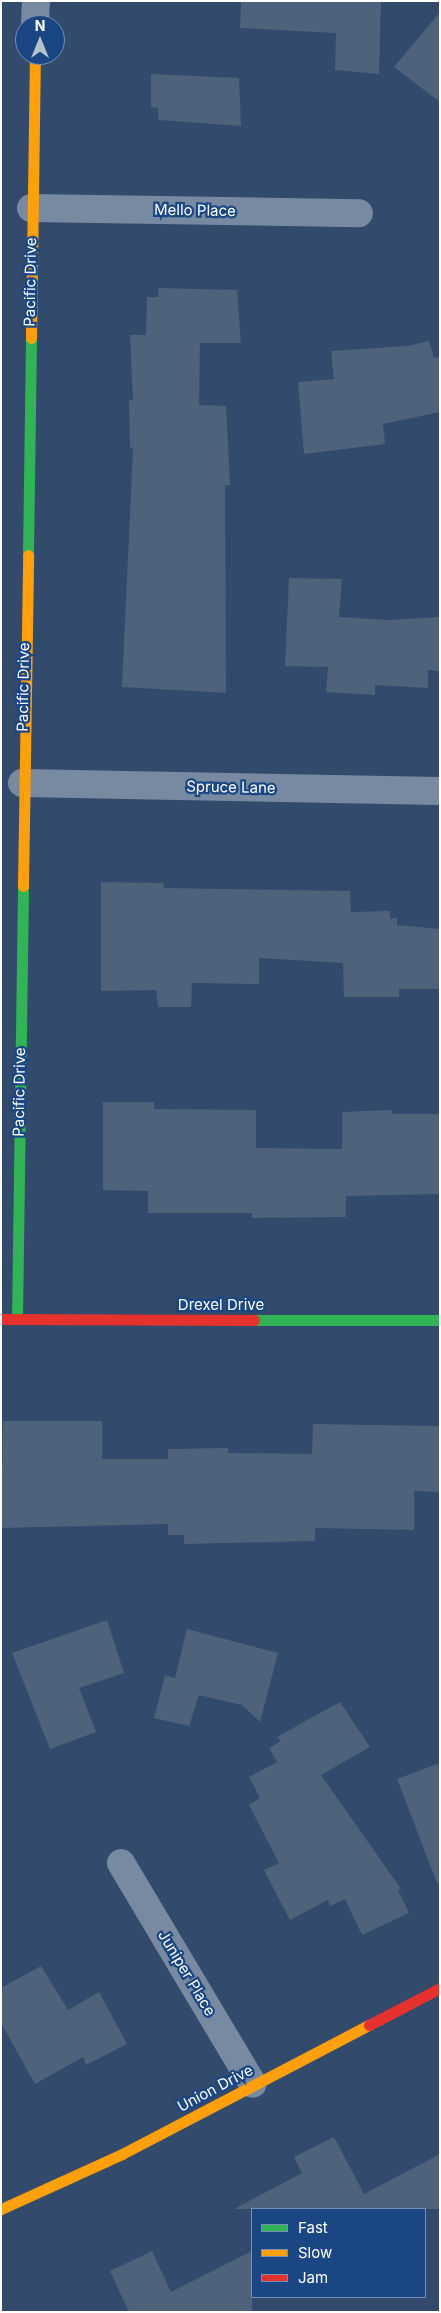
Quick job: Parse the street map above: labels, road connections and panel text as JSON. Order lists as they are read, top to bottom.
{
  "streets": {
    "street": [
      "Mello Place",
      "Pacific Drive",
      "Spruce Lane",
      "Drexel Drive",
      "Juniper Place",
      "Union Drive"
    ]
  },
  "crossings": [
    ["Mello Place", "Pacific Drive"],
    ["Pacific Drive", "Spruce Lane"],
    ["Pacific Drive", "Drexel Drive"],
    ["Juniper Place", "Union Drive"]
  ],
  "legend": ["Fast", "Slow", "Jam"],
  "north": "top"
}
